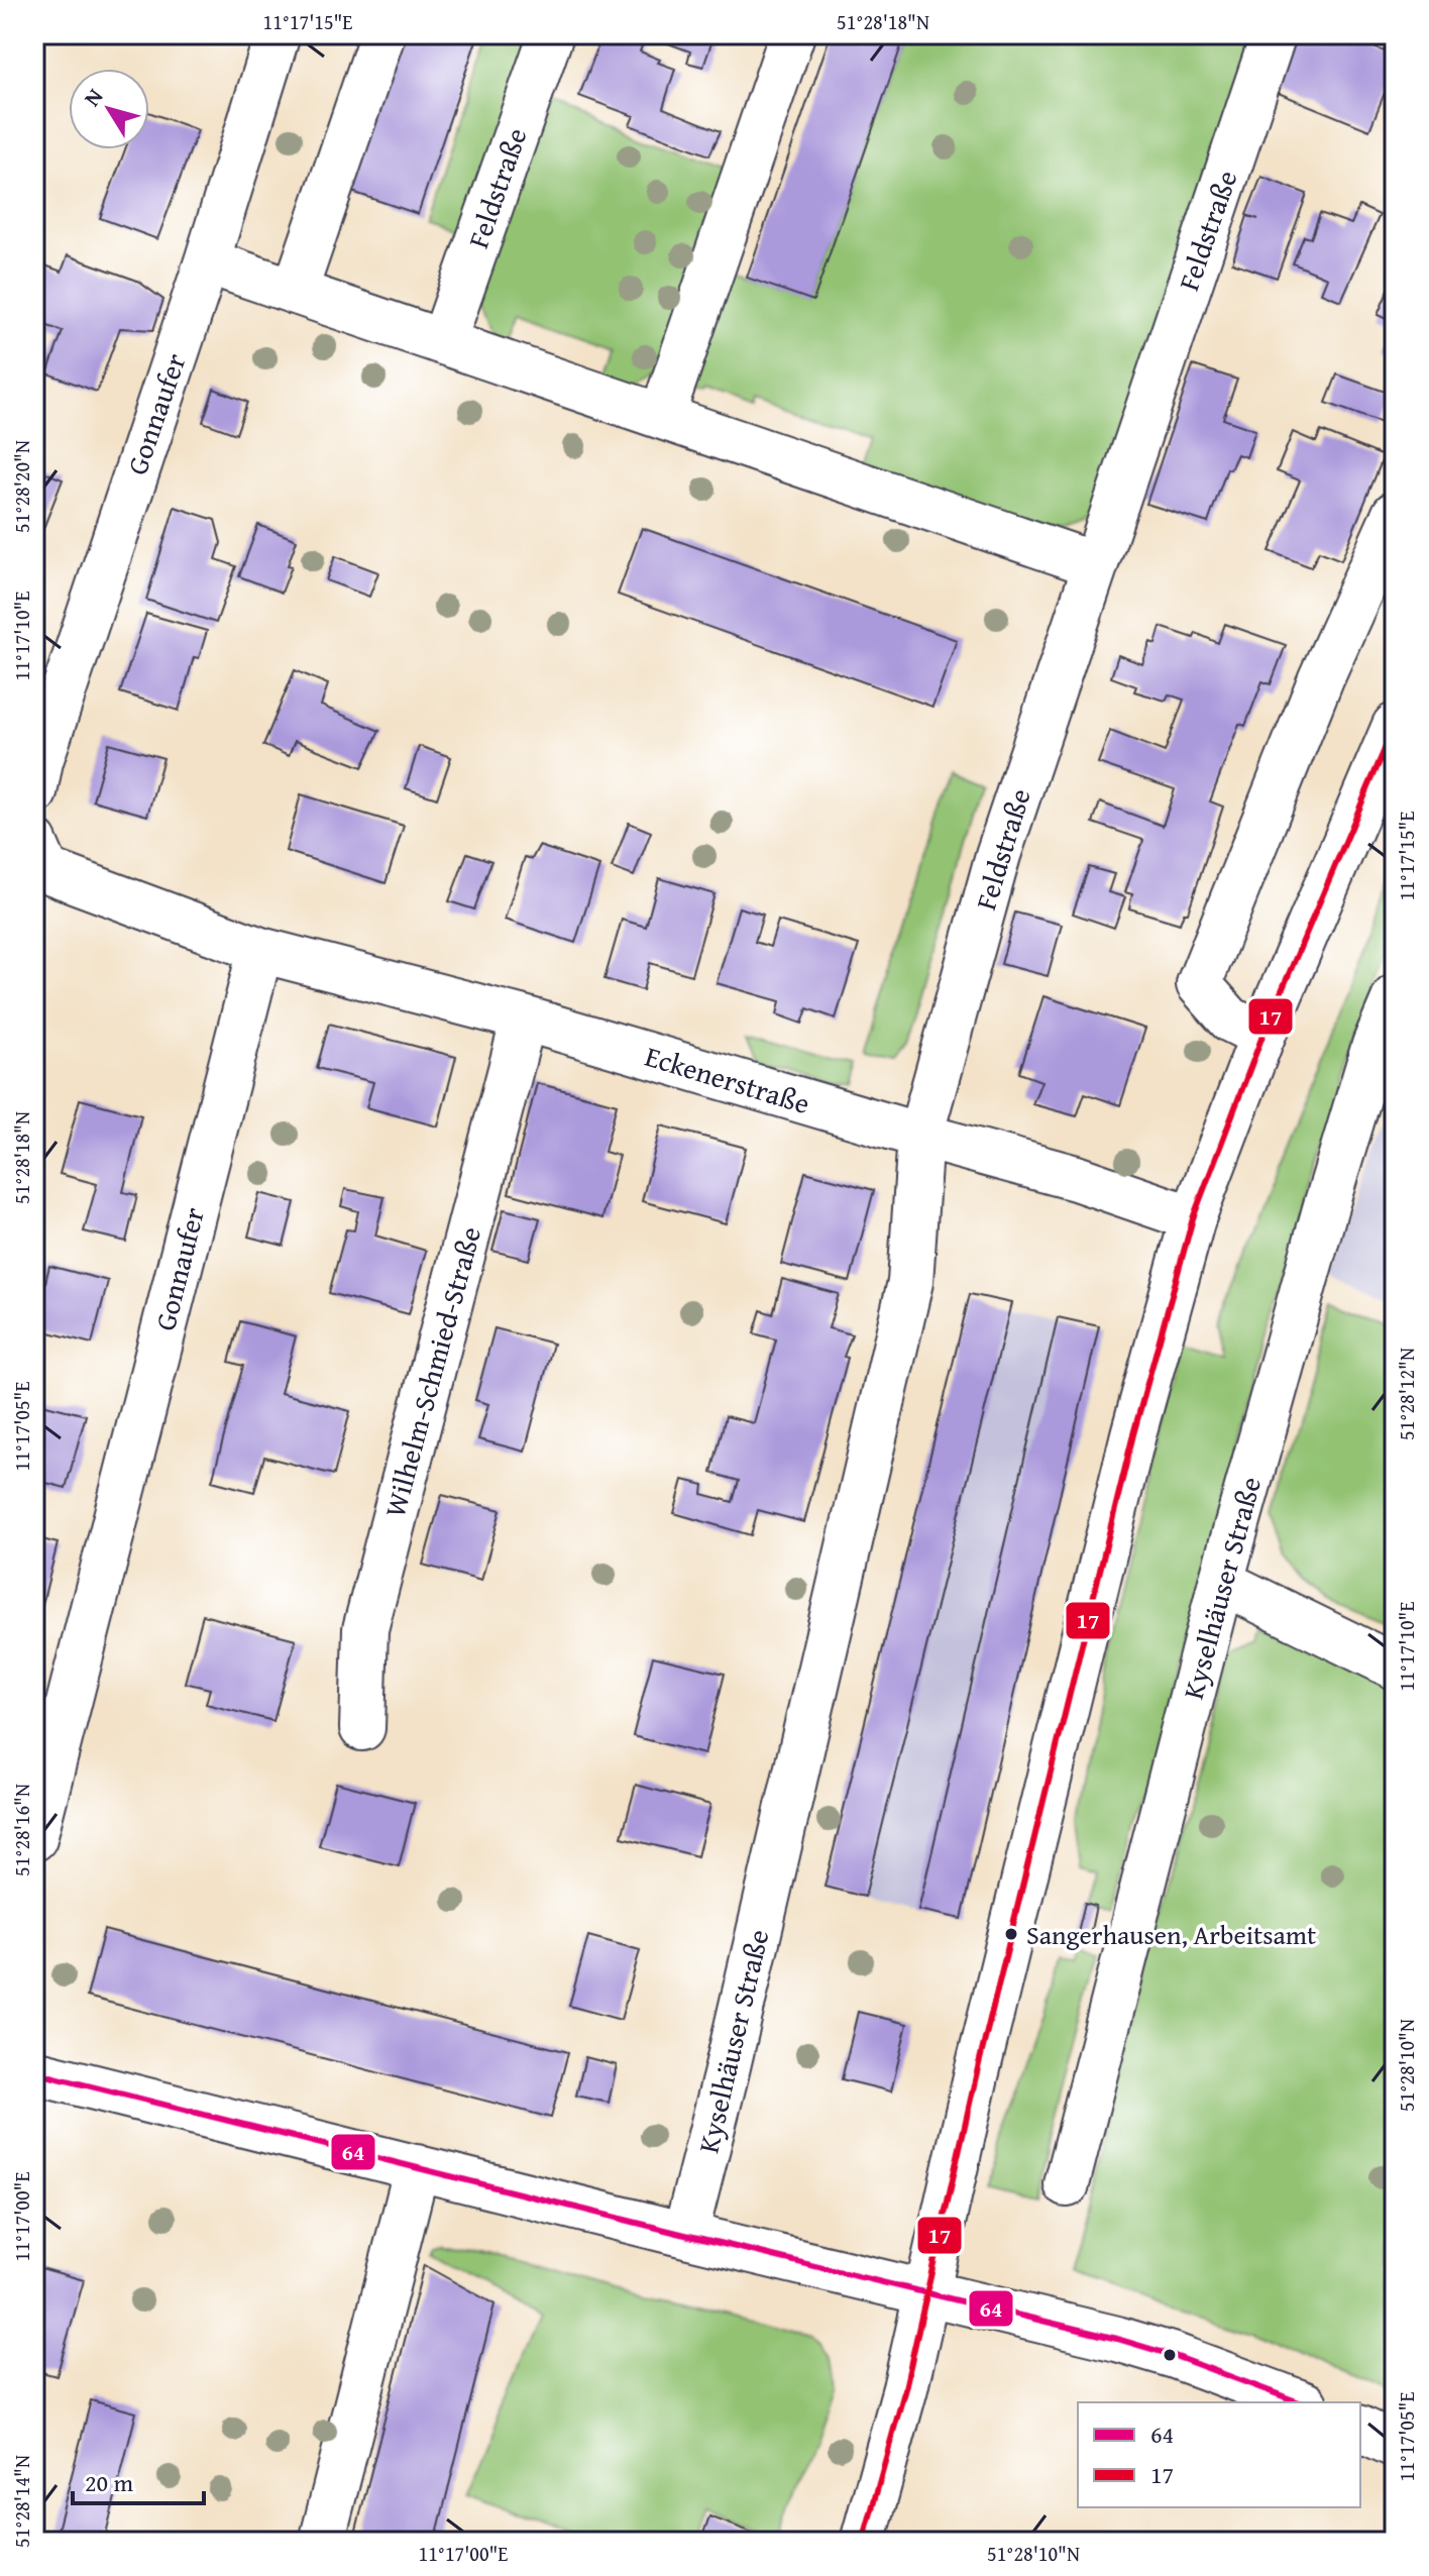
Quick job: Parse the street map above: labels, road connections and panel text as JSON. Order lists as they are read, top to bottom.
{
  "streets": {
    "street": [
      "Feldstraße",
      "Gonnaufer",
      "Eckenerstraße",
      "Wilhelm-Schmied-Straße",
      "Kyselhäuser Straße"
    ]
  },
  "crossings": [
    ["Feldstraße", "Eckenerstraße"],
    ["Feldstraße", "Kyselhäuser Straße"],
    ["Gonnaufer", "Eckenerstraße"],
    ["Eckenerstraße", "Wilhelm-Schmied-Straße"],
    ["Eckenerstraße", "Kyselhäuser Straße"]
  ],
  "places": ["Sangerhausen, Arbeitsamt"],
  "lines": ["transit line 17", "transit line 64"],
  "legend": ["64", "17"],
  "scale_bar": "20 m",
  "north": "top left",
  "coordinates": [
    "11°17'15\"E",
    "51°28'18\"N",
    "51°28'20\"N",
    "11°17'10\"E",
    "51°28'12\"N",
    "11°17'05\"E",
    "51°28'16\"N",
    "51°28'10\"N",
    "11°17'00\"E",
    "51°28'14\"N"
  ]
}
